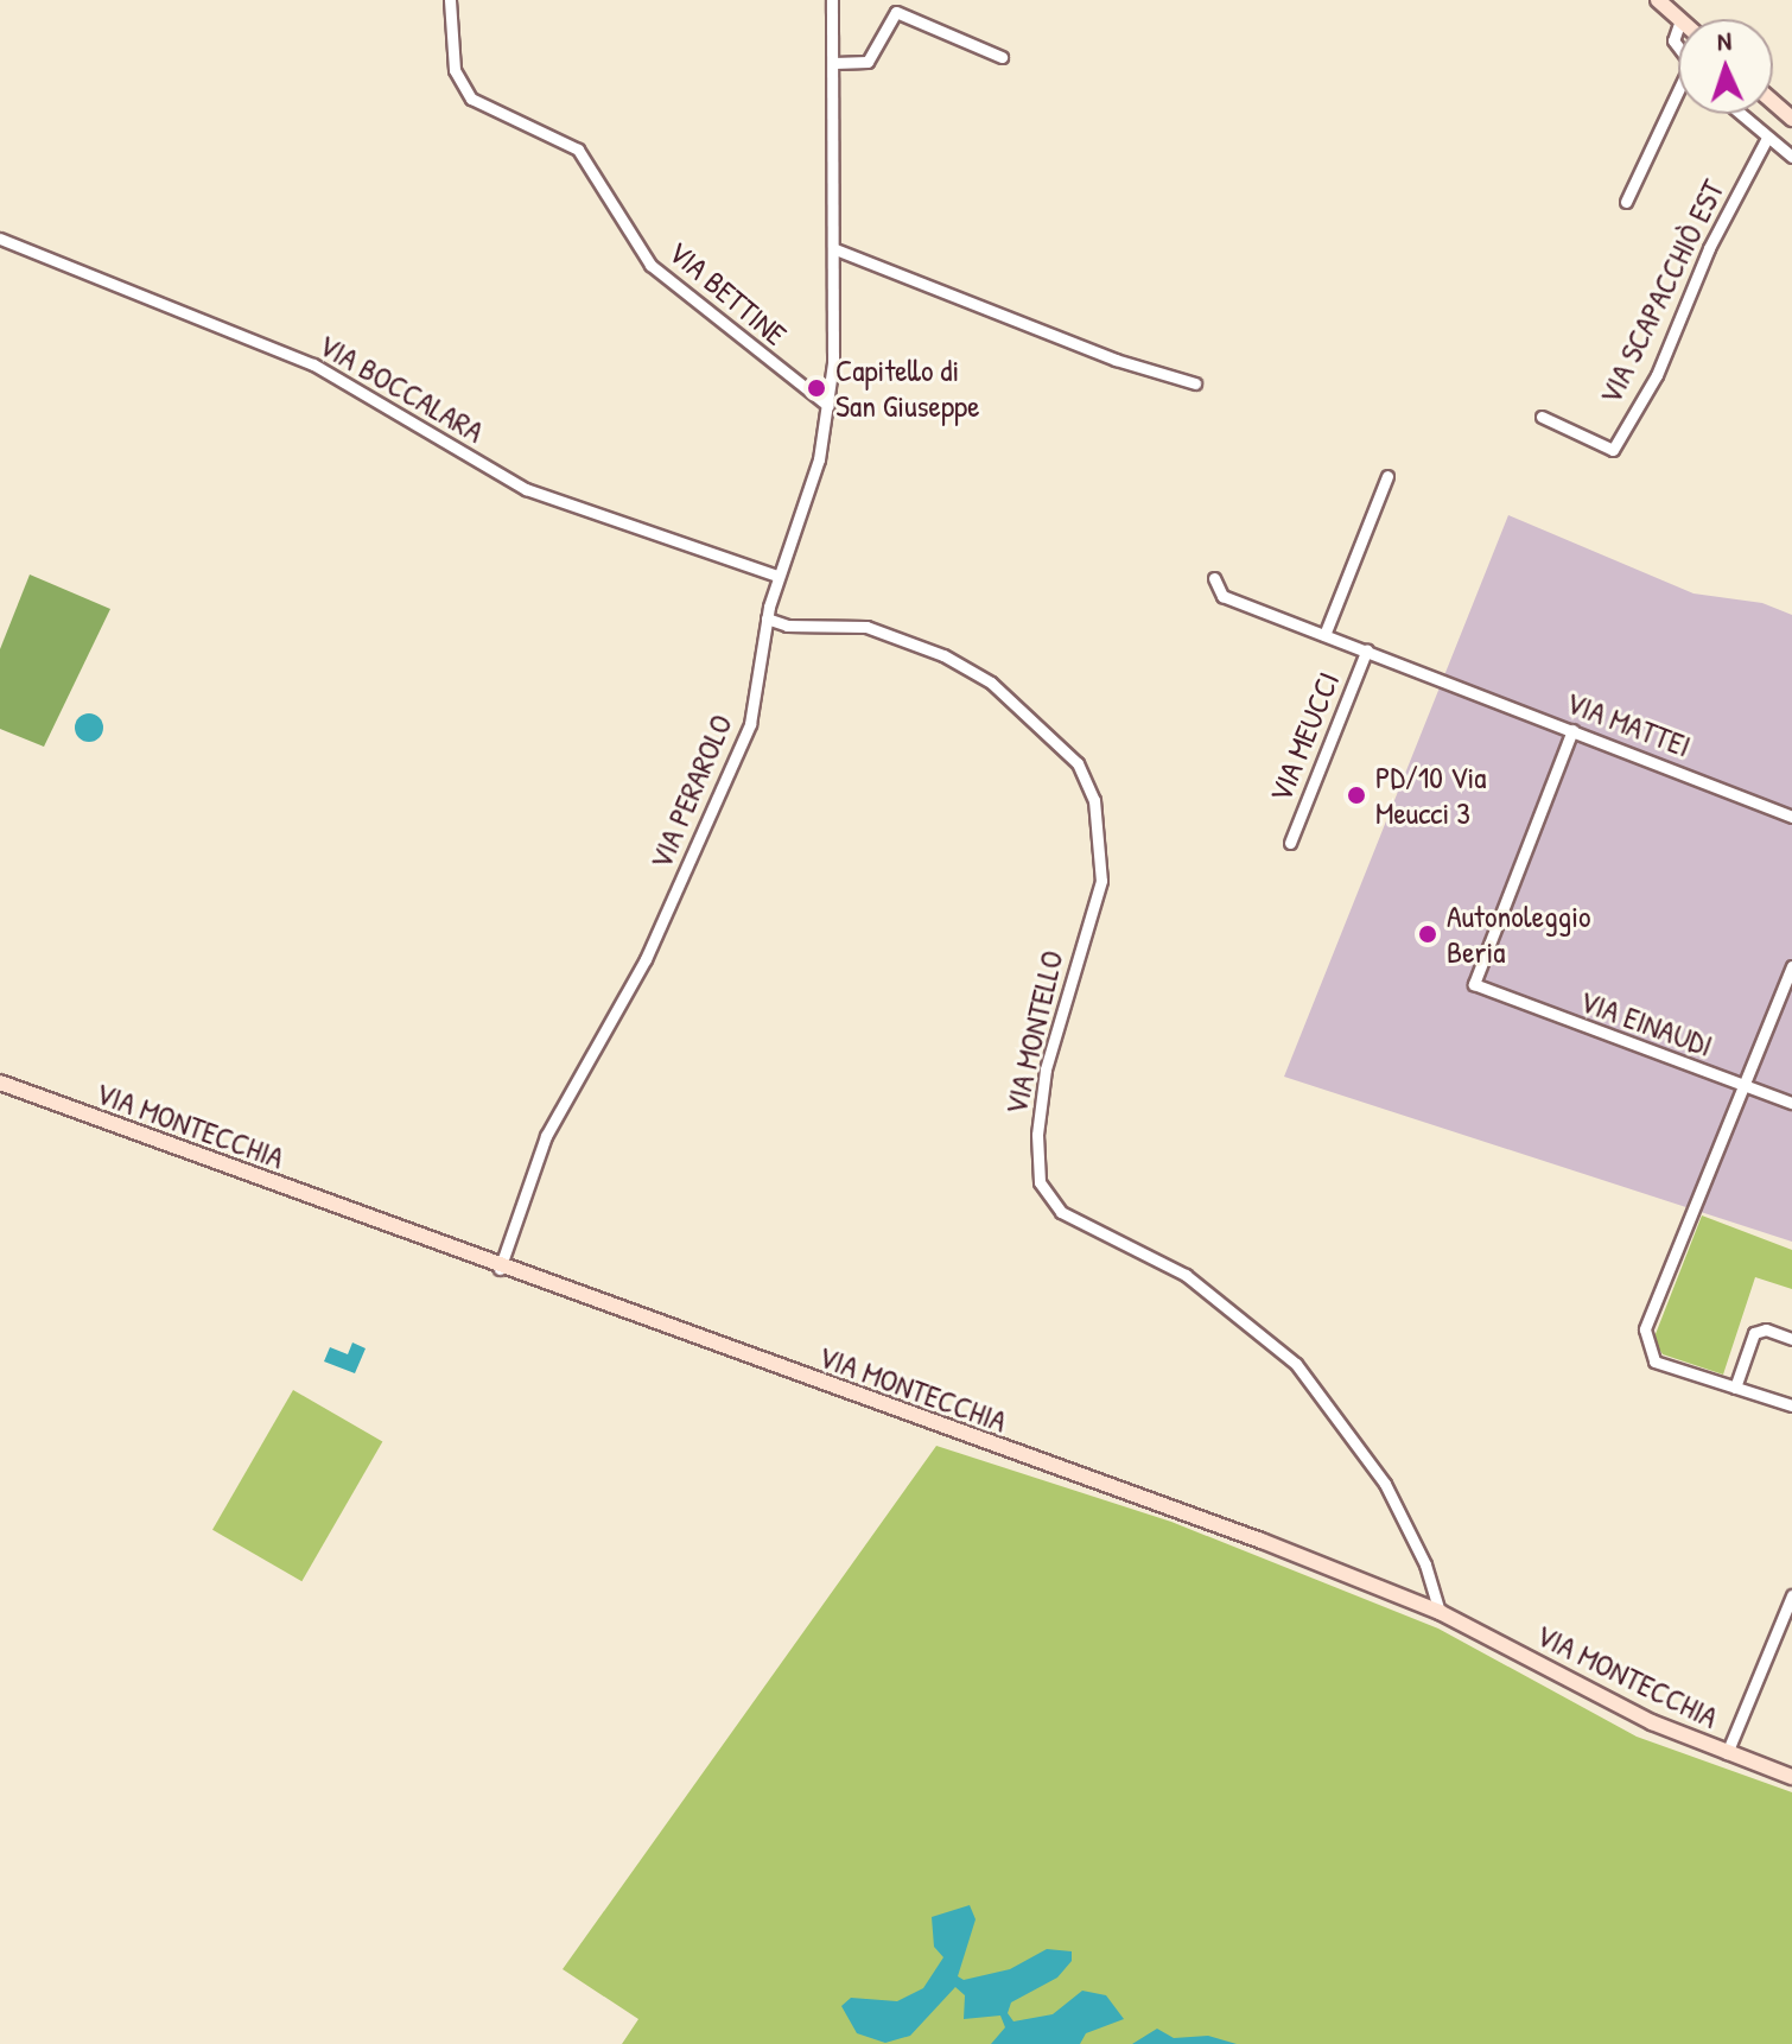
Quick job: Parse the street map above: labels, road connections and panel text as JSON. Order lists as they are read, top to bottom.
{
  "streets": {
    "street": [
      "VIA SCAPACCHIÒ EST",
      "VIA BETTINE",
      "VIA BOCCALARA",
      "VIA MATTEI",
      "VIA MEUCCI",
      "VIA PERAROLO",
      "VIA EINAUDI",
      "VIA MONTELLO",
      "VIA MONTECCHIA"
    ]
  },
  "crossings": [
    ["VIA BETTINE", "VIA PERAROLO"],
    ["VIA BOCCALARA", "VIA PERAROLO"],
    ["VIA MATTEI", "VIA MEUCCI"],
    ["VIA MATTEI", "VIA EINAUDI"],
    ["VIA PERAROLO", "VIA MONTELLO"],
    ["VIA PERAROLO", "VIA MONTECCHIA"],
    ["VIA MONTELLO", "VIA MONTECCHIA"]
  ],
  "places": ["Capitello di San Giuseppe", "PD/10 Via Meucci 3", "Autonoleggio Beria"],
  "north": "top"
}
